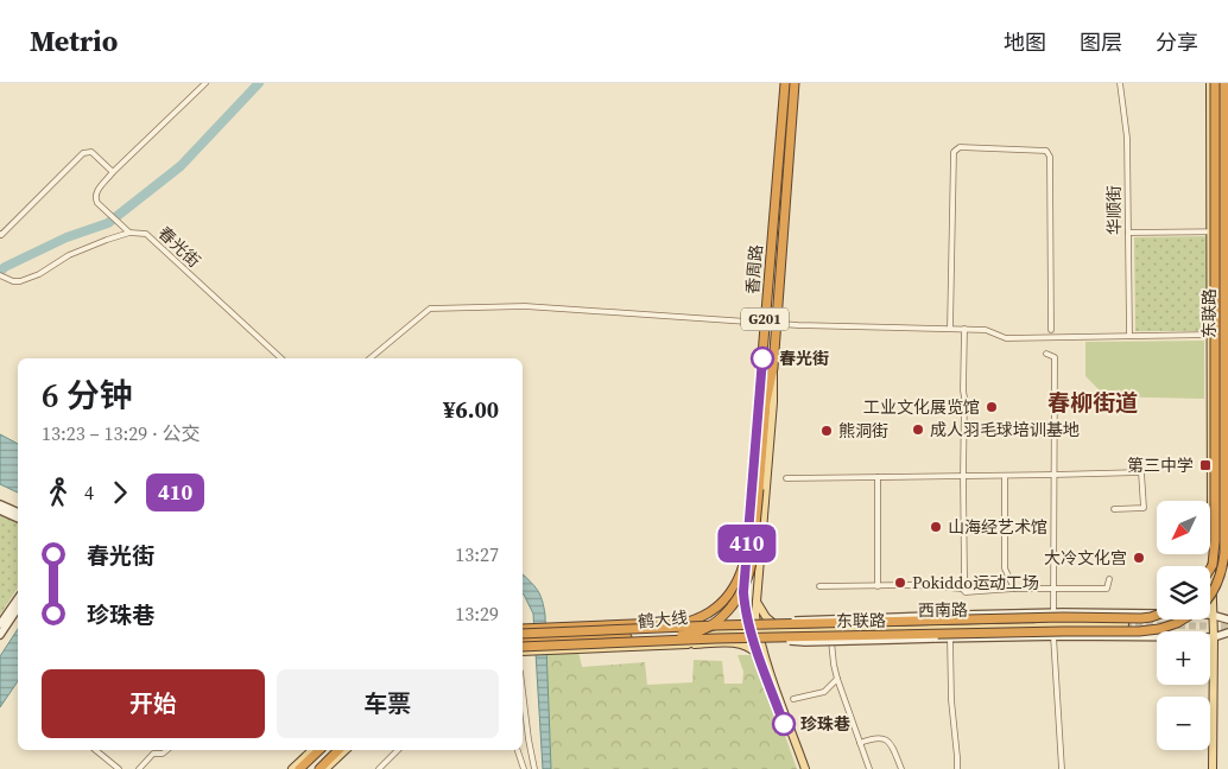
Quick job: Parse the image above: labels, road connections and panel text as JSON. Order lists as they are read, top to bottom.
{
  "streets": {
    "highway": [
      "香周路",
      "东联路",
      "G201",
      "鹤大线"
    ],
    "main road": ["西南路"],
    "street": ["华顺街", "春光街"]
  },
  "crossings": [
    ["香周路", "东联路"],
    ["香周路", "西南路"],
    ["香周路", "鹤大线"],
    ["东联路", "G201"],
    ["东联路", "西南路"],
    ["G201", "鹤大线"]
  ],
  "districts": ["春柳街道"],
  "places": {
    "other": [
      "春光街",
      "工业文化展览馆",
      "成人羽毛球培训基地",
      "熊洞街",
      "山海经艺术馆",
      "大冷文化宫",
      "Pokiddo运动工场",
      "珍珠巷"
    ],
    "transit": ["第三中学"]
  },
  "lines": ["bus line 410"],
  "north": "bottom left",
  "page": {
    "header": "Metrio",
    "nav": ["地图", "图层", "分享"],
    "on_map": "410",
    "heading": ["6 分钟", "13:23 – 13:29 · 公交", "¥6.00"],
    "legs": ["4", "410"],
    "map_buttons": ["+", "−"],
    "list": [
      {
        "name": "春光街",
        "value": "13:27"
      },
      {
        "name": "珍珠巷",
        "value": "13:29"
      }
    ],
    "buttons": ["开始", "车票"]
  }
}
